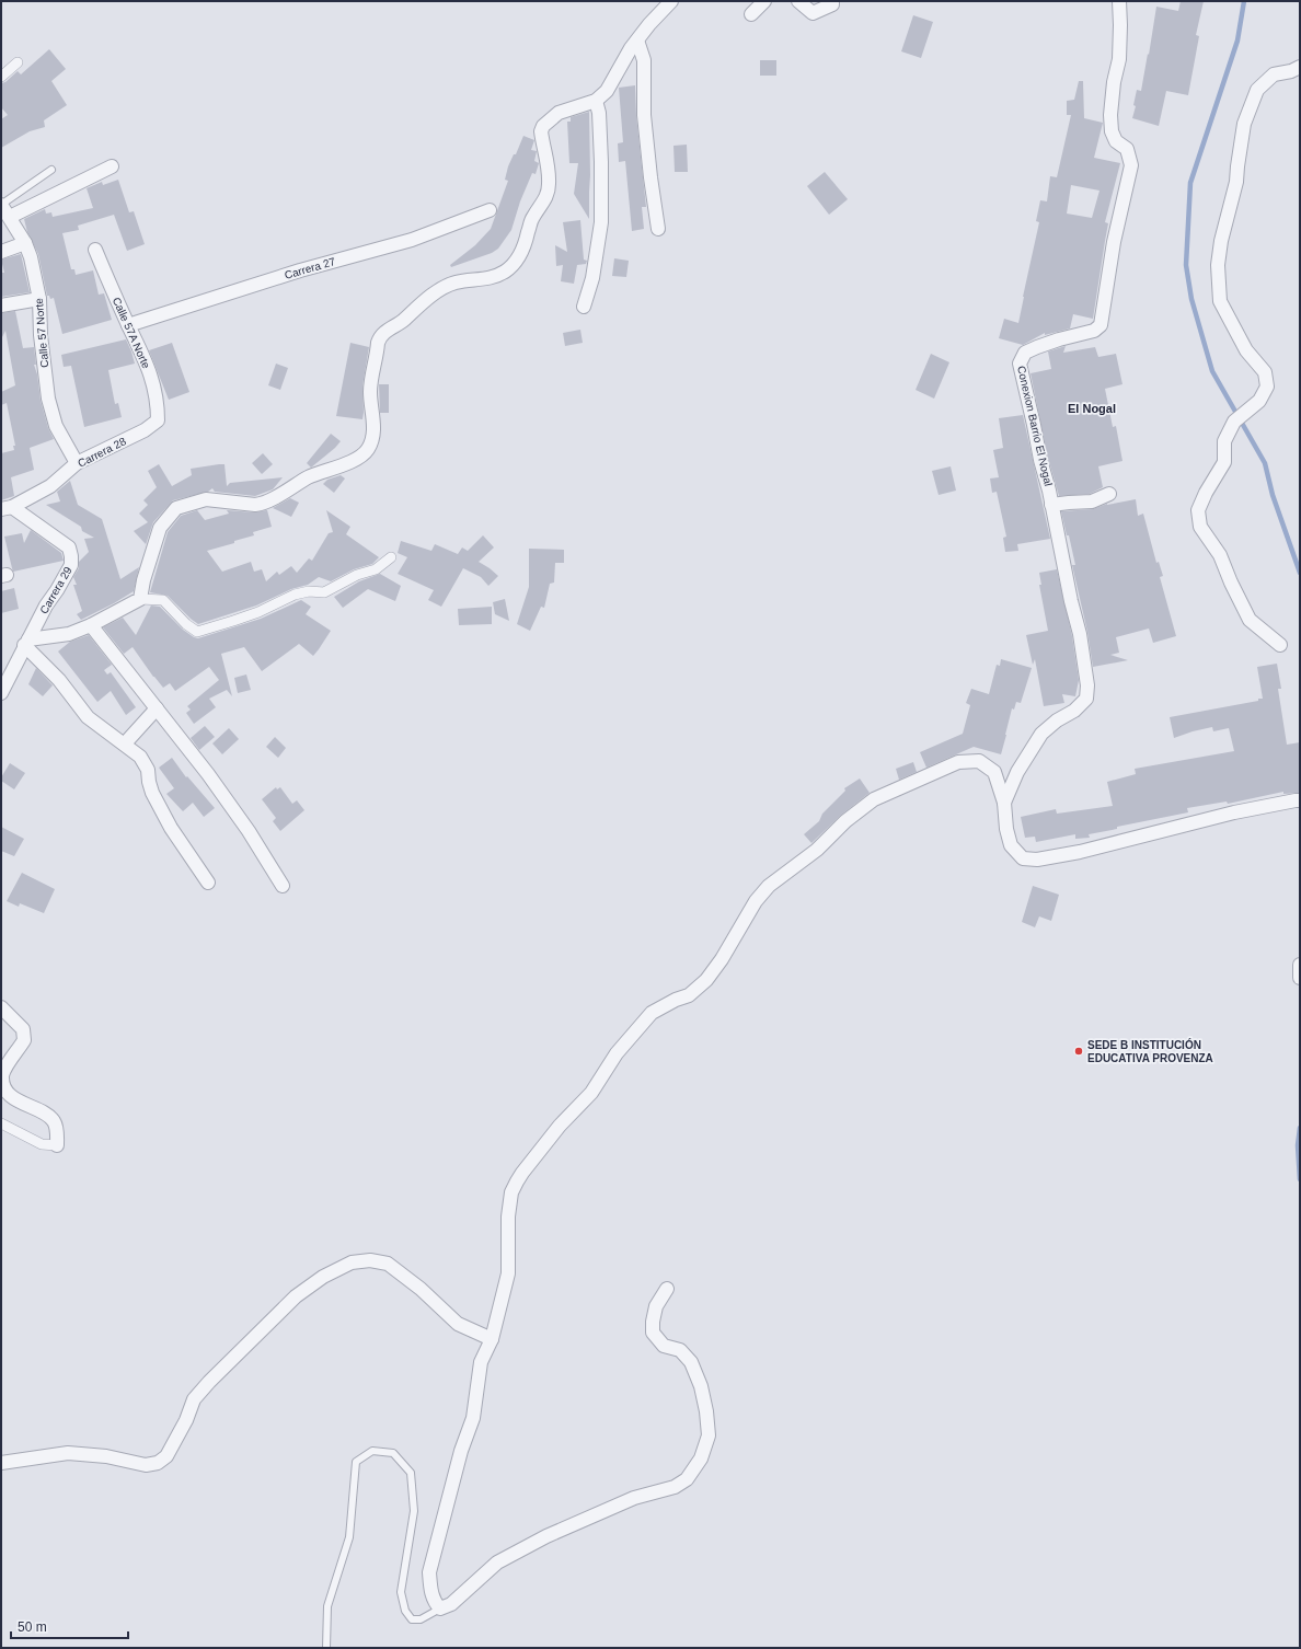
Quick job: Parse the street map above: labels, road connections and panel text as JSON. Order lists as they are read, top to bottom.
{
  "streets": {
    "street": [
      "Carrera 27",
      "Calle 57 Norte",
      "Calle 57A Norte",
      "Conexion Barrio El Nogal",
      "Carrera 28",
      "Carrera 29"
    ]
  },
  "crossings": [
    ["Carrera 27", "Calle 57A Norte"],
    ["Calle 57 Norte", "Carrera 28"],
    ["Calle 57A Norte", "Carrera 28"],
    ["Carrera 28", "Carrera 29"]
  ],
  "districts": ["El Nogal"],
  "places": ["SEDE B INSTITUCIÓN EDUCATIVA PROVENZA"],
  "scale_bar": "50 m"
}
